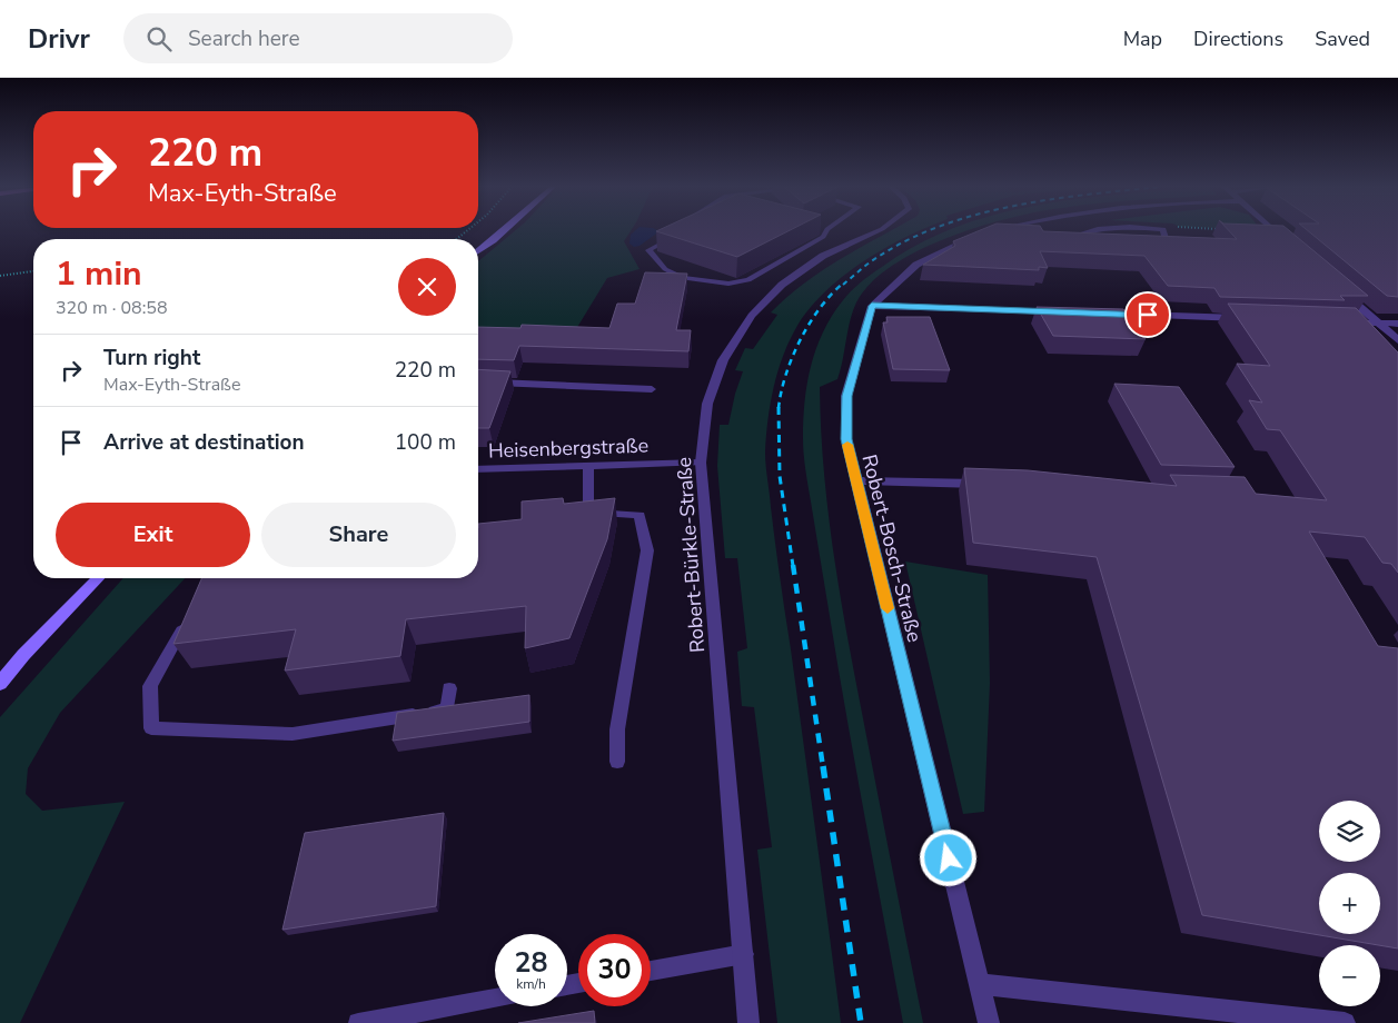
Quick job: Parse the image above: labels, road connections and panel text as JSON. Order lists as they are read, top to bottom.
{
  "streets": {
    "street": ["Robert-Bosch-Straße", "Robert-Bürkle-Straße"],
    "lane": ["Heisenbergstraße"]
  },
  "crossings": [
    ["Heisenbergstraße", "Robert-Bürkle-Straße"]
  ],
  "page": {
    "header": "Drivr",
    "search": "Search here",
    "nav": ["Map", "Directions", "Saved"],
    "turn": ["220 m", "Max-Eyth-Straße"],
    "heading": ["1 min", "320 m · 08:58"],
    "list": [
      {
        "name": "Turn right",
        "note": "Max-Eyth-Straße",
        "value": "220 m"
      },
      {
        "name": "Arrive at destination",
        "value": "100 m"
      }
    ],
    "buttons": ["Exit", "Share"],
    "map_buttons": ["+", "−"],
    "speed": "28 km/h",
    "limit": "30"
  }
}
